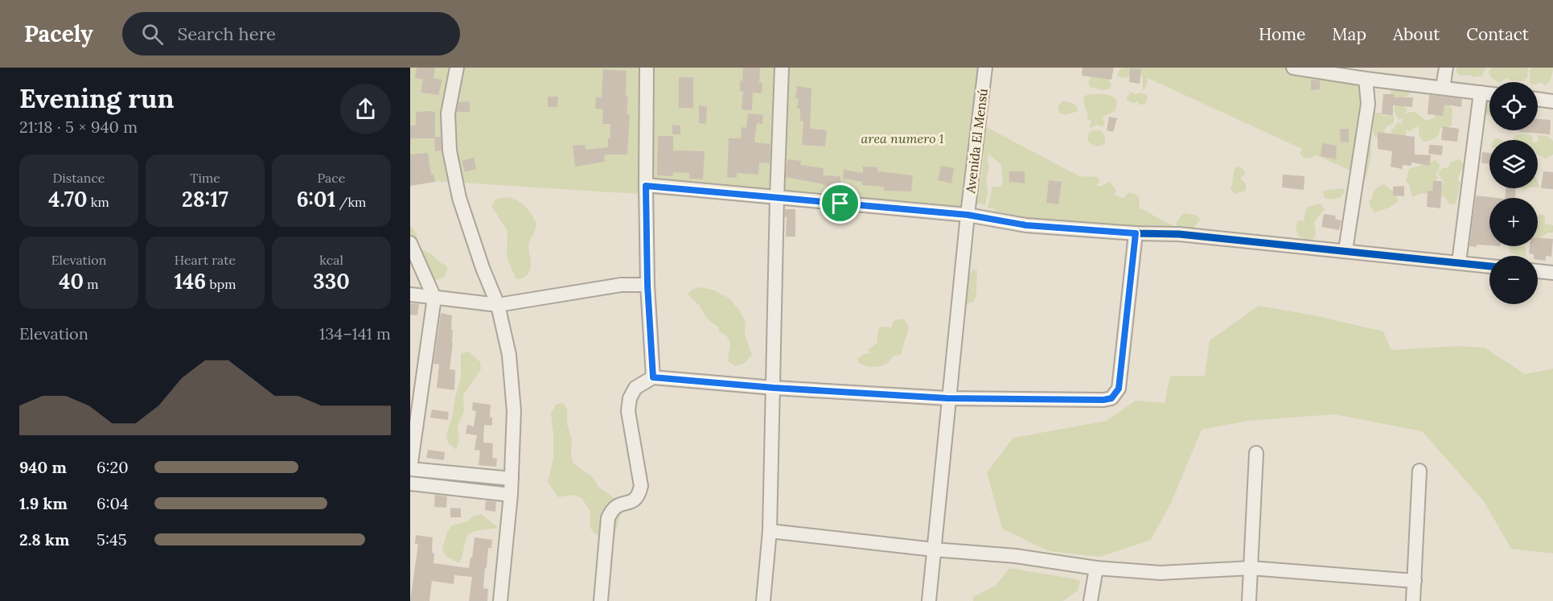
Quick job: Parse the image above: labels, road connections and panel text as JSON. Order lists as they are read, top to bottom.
{
  "streets": {
    "street": ["Avenida El Mensú"]
  },
  "parks": ["area numero 1"],
  "page": {
    "header": "Pacely",
    "search": "Search here",
    "nav": [
      "Home",
      "Map",
      "About",
      "Contact"
    ],
    "heading": ["Evening run", "21:18 · 5 × 940 m"],
    "map_buttons": ["+", "−"],
    "stats": [
      ["Distance", "4.70 km"],
      ["Time", "28:17"],
      ["Pace", "6:01 /km"],
      ["Elevation", "40 m"],
      ["Heart rate", "146 bpm"],
      ["kcal", "330"]
    ],
    "chart": ["Elevation", "134–141 m"],
    "list": [
      {
        "name": "940 m",
        "note": "6:20"
      },
      {
        "name": "1.9 km",
        "note": "6:04"
      },
      {
        "name": "2.8 km",
        "note": "5:45"
      }
    ]
  }
}
